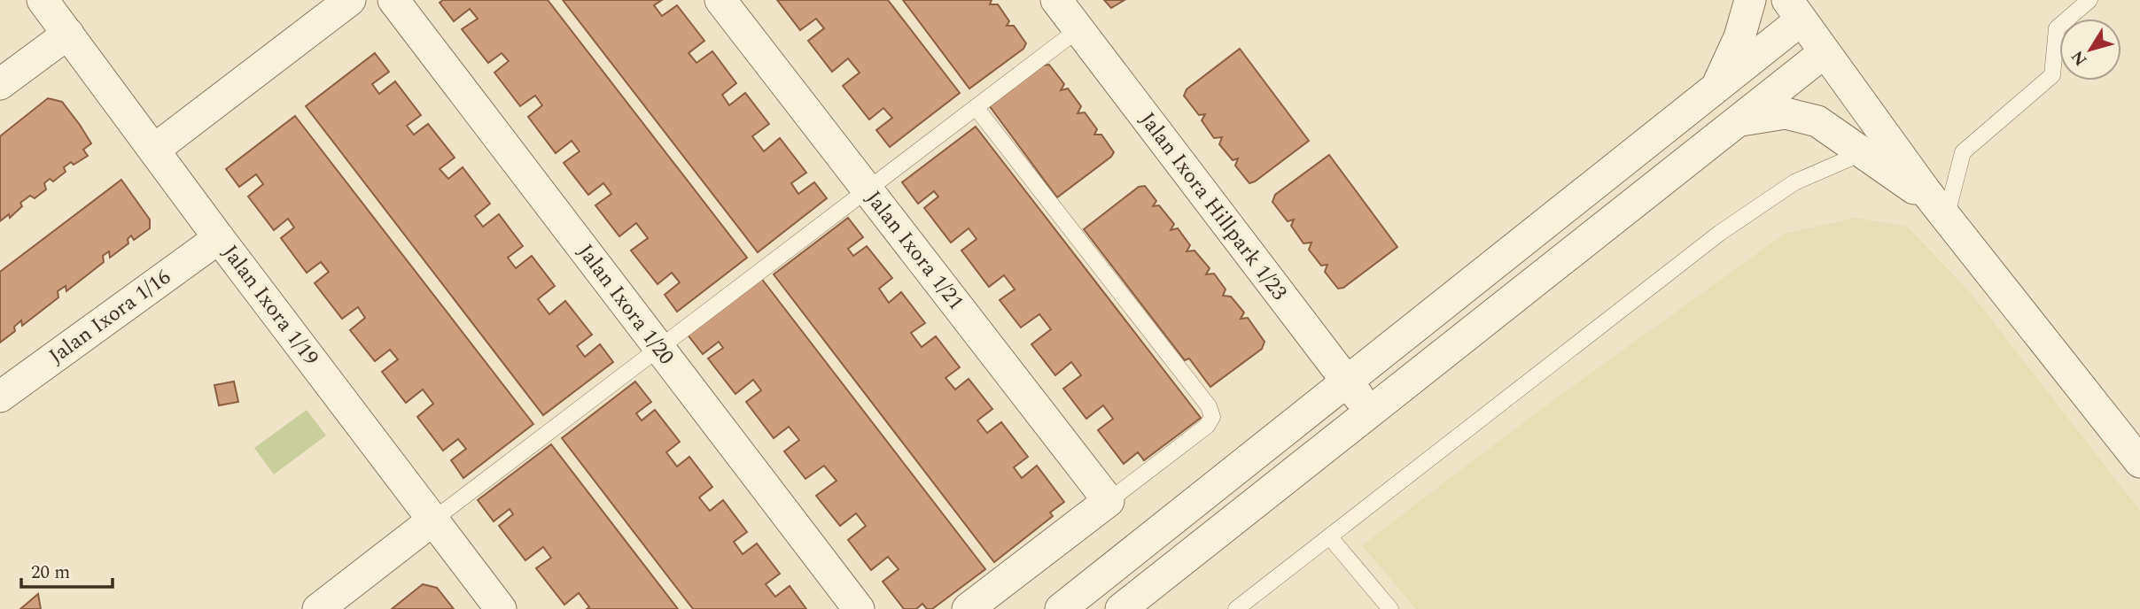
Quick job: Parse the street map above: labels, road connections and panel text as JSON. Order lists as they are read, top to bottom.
{
  "streets": {
    "street": [
      "Jalan Ixora Hillpark 1/23",
      "Jalan Ixora 1/21",
      "Jalan Ixora 1/20",
      "Jalan Ixora 1/19",
      "Jalan Ixora 1/16"
    ]
  },
  "crossings": [
    ["Jalan Ixora 1/19", "Jalan Ixora 1/16"]
  ],
  "scale_bar": "20 m",
  "north": "bottom left"
}
